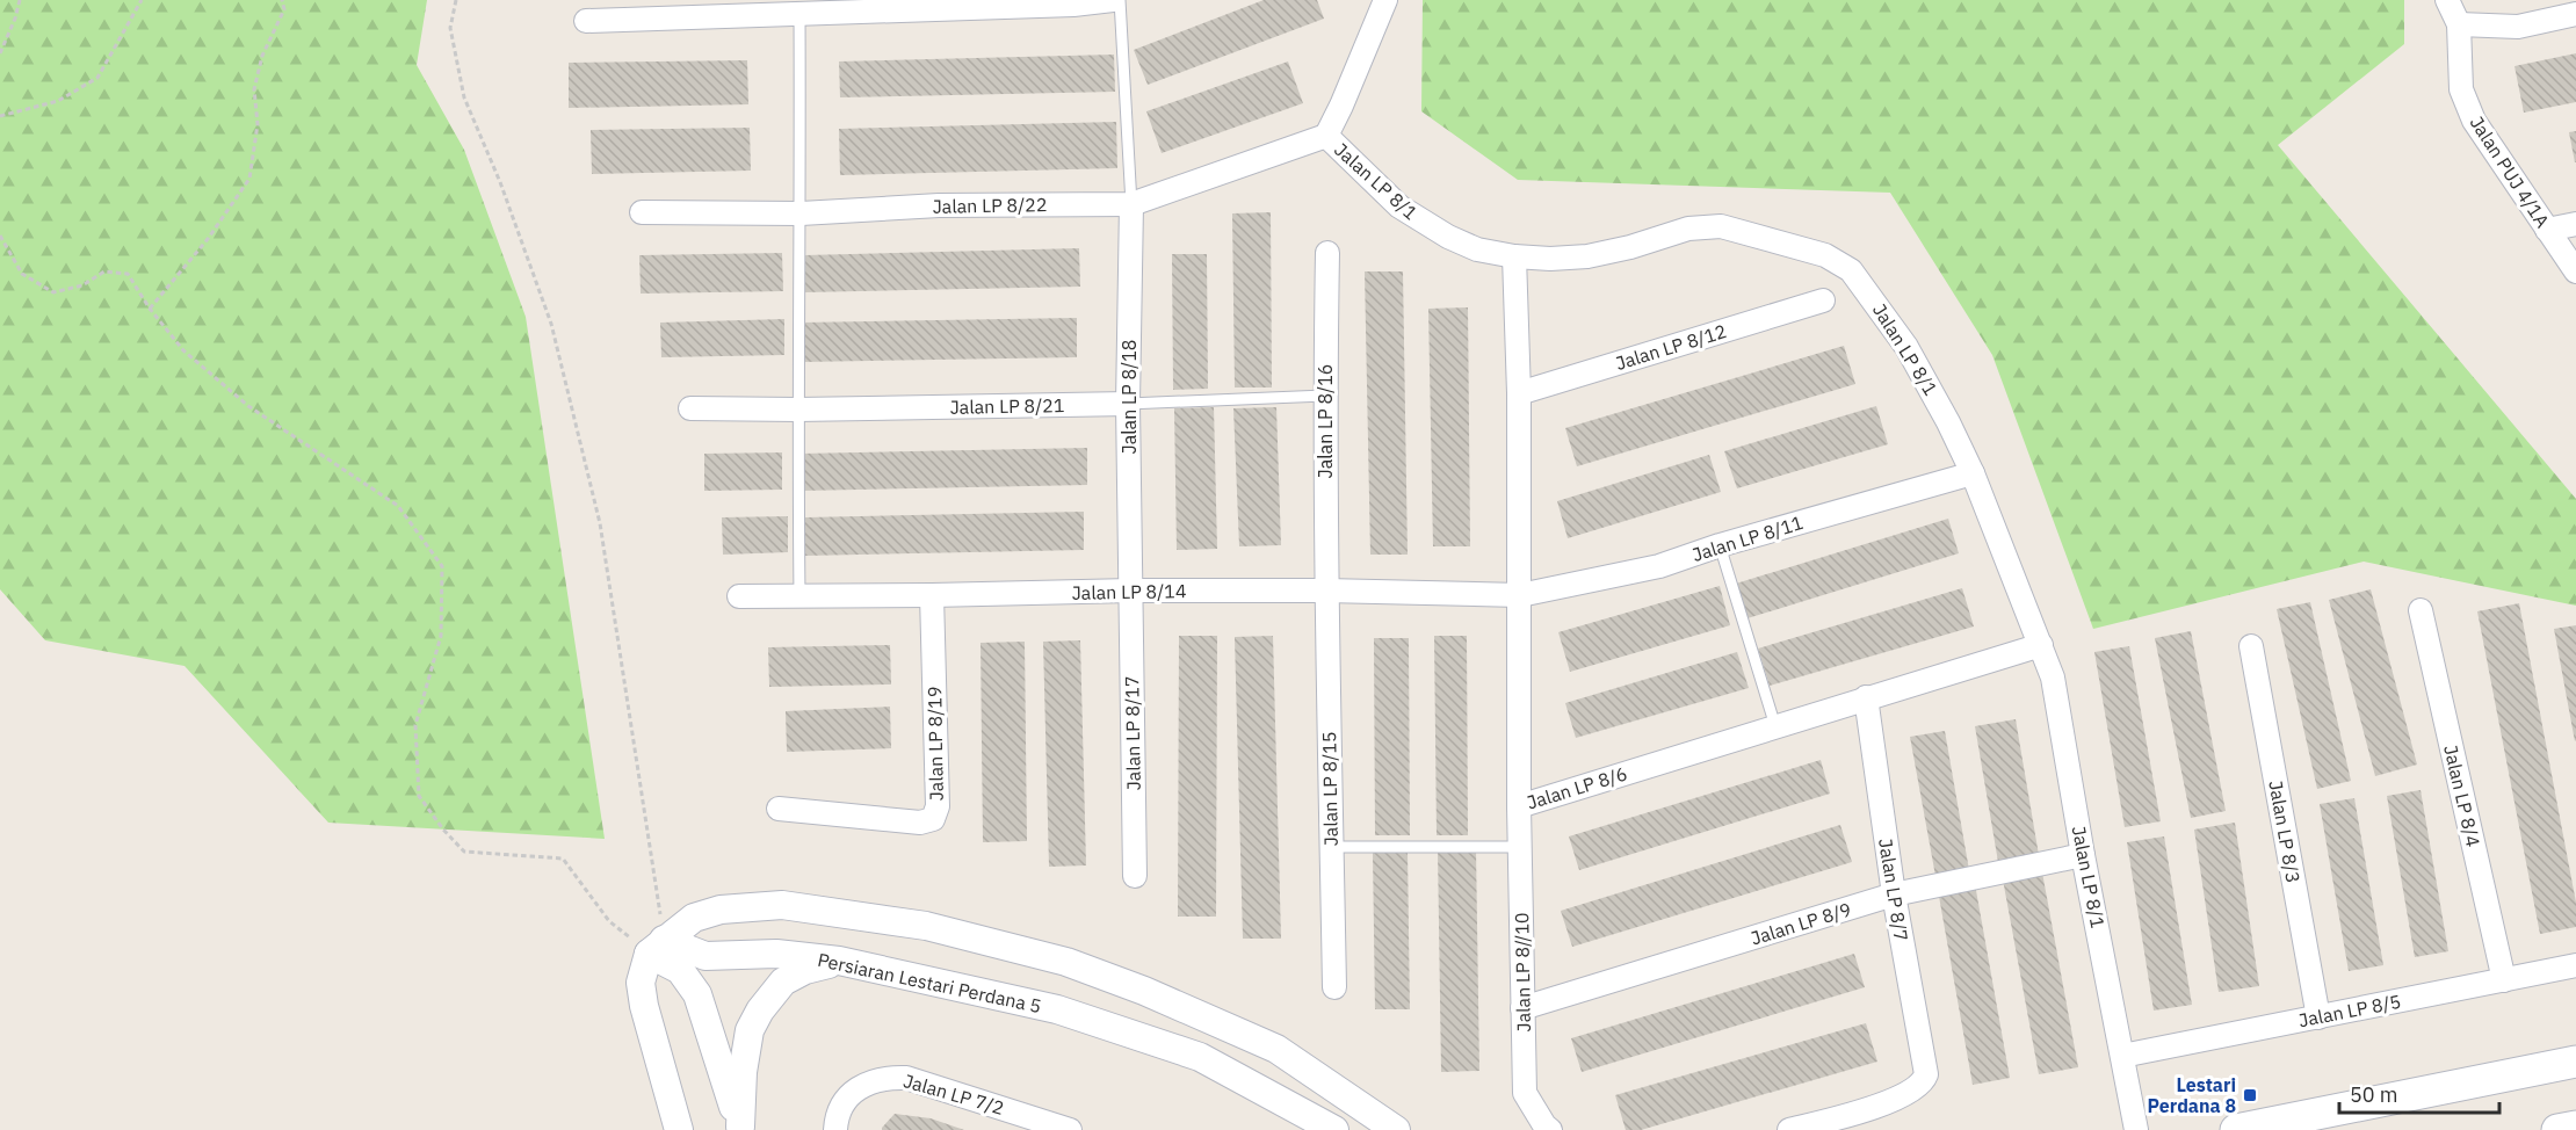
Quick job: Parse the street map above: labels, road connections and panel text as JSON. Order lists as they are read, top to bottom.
{
  "streets": {
    "street": [
      "Jalan PUJ 4/1A",
      "Jalan LP 8/1",
      "Jalan LP 8/22",
      "Jalan LP 8/12",
      "Jalan LP 8/18",
      "Jalan LP 8/21",
      "Jalan LP 8/16",
      "Jalan LP 8/11",
      "Jalan LP 8/14",
      "Jalan LP 8/17",
      "Jalan LP 8/19",
      "Jalan LP 8/6",
      "Jalan LP 8/15",
      "Jalan LP 8/4",
      "Jalan LP 8/3",
      "Jalan LP 8/7",
      "Jalan LP 8/9",
      "Jalan LP 8//10",
      "Persiaran Lestari Perdana 5",
      "Jalan LP 8/5",
      "Jalan LP 7/2"
    ]
  },
  "crossings": [
    ["Jalan LP 8/1", "Jalan LP 8/22"],
    ["Jalan LP 8/1", "Jalan LP 8/11"],
    ["Jalan LP 8/1", "Jalan LP 8/6"],
    ["Jalan LP 8/1", "Jalan LP 8/9"],
    ["Jalan LP 8/1", "Jalan LP 8/5"],
    ["Jalan LP 8/22", "Jalan LP 8/18"],
    ["Jalan LP 8/12", "Jalan LP 8/6"],
    ["Jalan LP 8/18", "Jalan LP 8/21"],
    ["Jalan LP 8/18", "Jalan LP 8/14"],
    ["Jalan LP 8/18", "Jalan LP 8/17"],
    ["Jalan LP 8/21", "Jalan LP 8/16"],
    ["Jalan LP 8/16", "Jalan LP 8/14"],
    ["Jalan LP 8/16", "Jalan LP 8/15"],
    ["Jalan LP 8/11", "Jalan LP 8/14"],
    ["Jalan LP 8/11", "Jalan LP 8/6"],
    ["Jalan LP 8/14", "Jalan LP 8/17"],
    ["Jalan LP 8/14", "Jalan LP 8/19"],
    ["Jalan LP 8/14", "Jalan LP 8/6"],
    ["Jalan LP 8/14", "Jalan LP 8/15"],
    ["Jalan LP 8/6", "Jalan LP 8/7"],
    ["Jalan LP 8/6", "Jalan LP 8//10"],
    ["Jalan LP 8/4", "Jalan LP 8/5"],
    ["Jalan LP 8/3", "Jalan LP 8/5"],
    ["Jalan LP 8/7", "Jalan LP 8/9"],
    ["Jalan LP 8/9", "Jalan LP 8//10"]
  ],
  "places": {
    "transit": ["Lestari Perdana 8"]
  },
  "scale_bar": "50 m"
}
